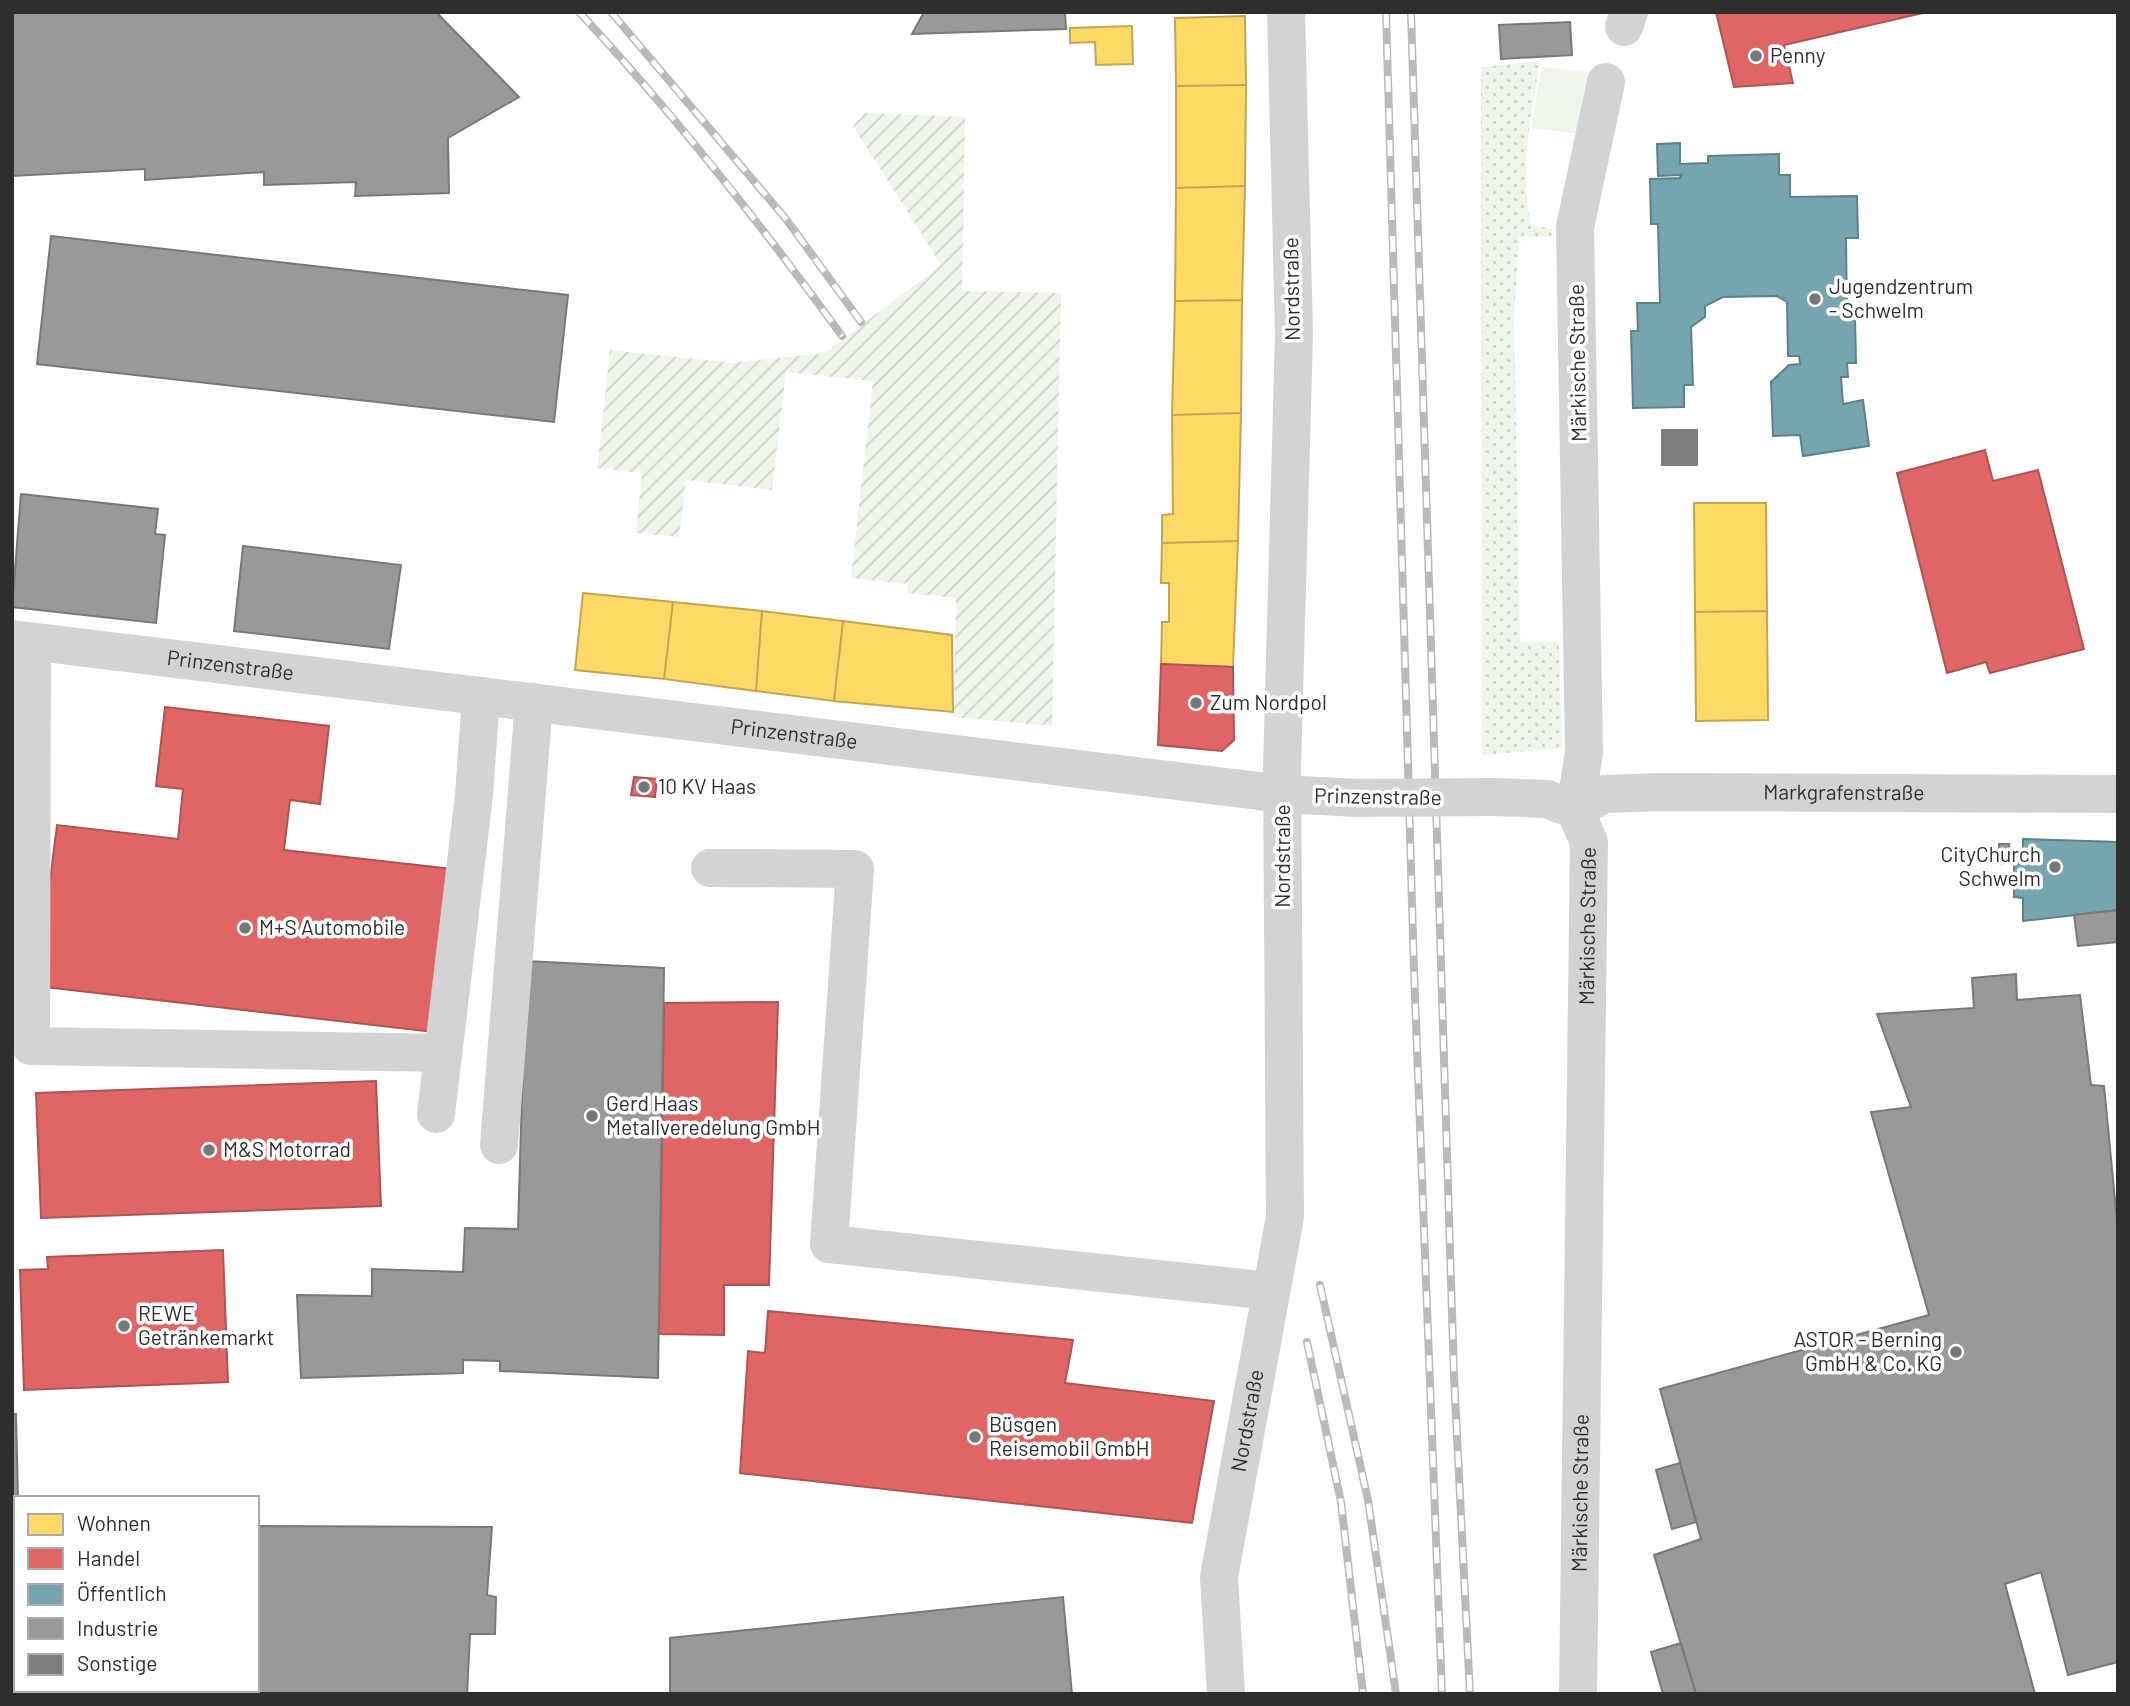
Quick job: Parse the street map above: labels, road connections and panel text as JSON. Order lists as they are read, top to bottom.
{
  "streets": {
    "street": [
      "Nordstraße",
      "Märkische Straße",
      "Prinzenstraße",
      "Markgrafenstraße"
    ]
  },
  "crossings": [
    ["Nordstraße", "Prinzenstraße"],
    ["Märkische Straße", "Prinzenstraße"],
    ["Märkische Straße", "Markgrafenstraße"],
    ["Prinzenstraße", "Markgrafenstraße"]
  ],
  "places": [
    "Penny",
    "Jugendzentrum - Schwelm",
    "Zum Nordpol",
    "10 KV Haas",
    "CityChurch Schwelm",
    "M+S Automobile",
    "Gerd Haas Metallveredelung GmbH",
    "M&S Motorrad",
    "REWE Getränkemarkt",
    "ASTOR - Berning GmbH & Co. KG",
    "Büsgen Reisemobil GmbH"
  ],
  "legend": [
    "Wohnen",
    "Handel",
    "Öffentlich",
    "Industrie",
    "Sonstige"
  ]
}
